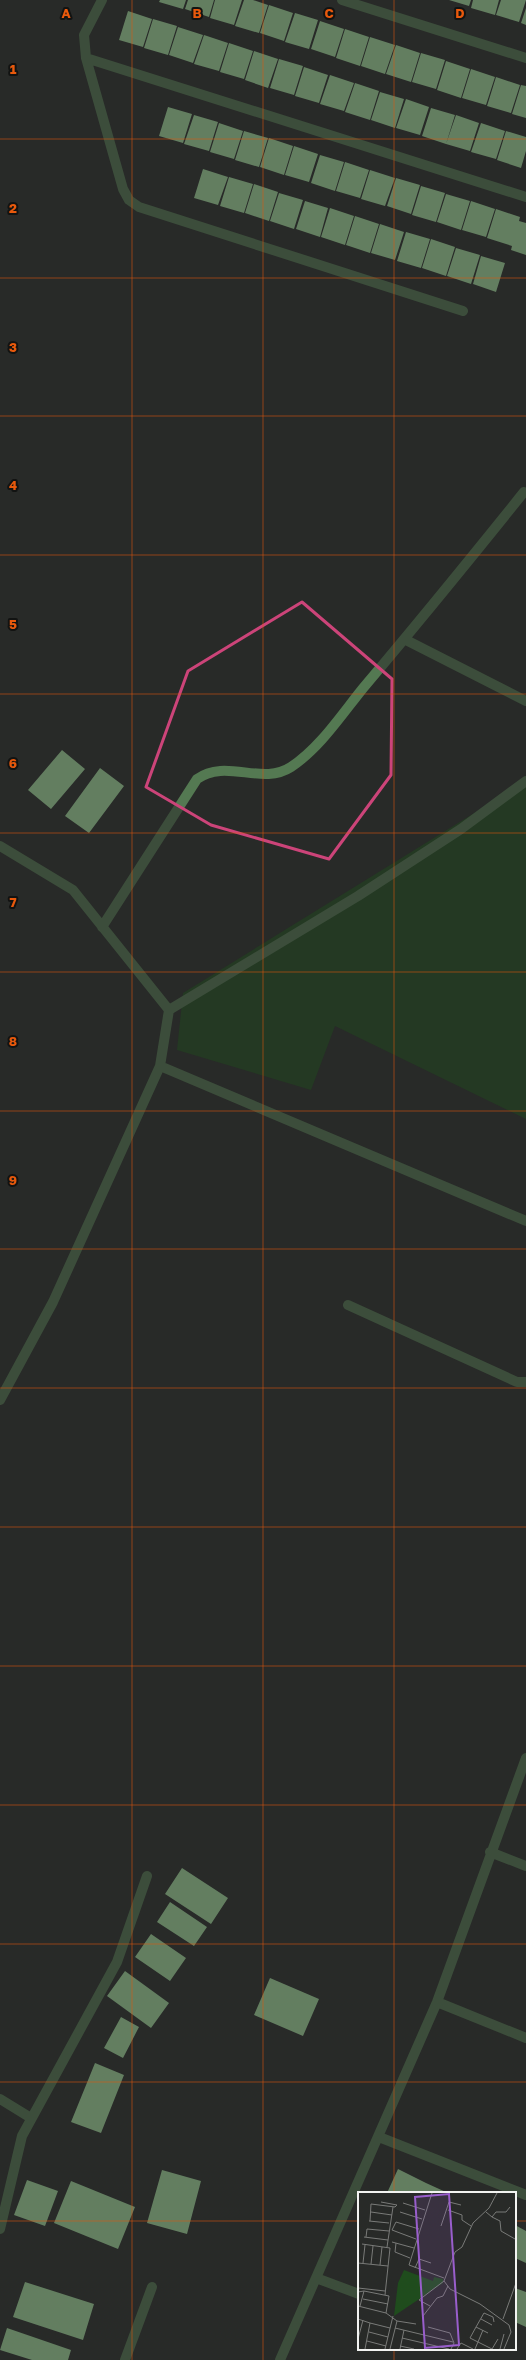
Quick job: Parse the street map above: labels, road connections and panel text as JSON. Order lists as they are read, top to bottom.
{
  "grid": {
    "columns": [
      "A",
      "B",
      "C",
      "D"
    ],
    "rows": [
      "1",
      "2",
      "3",
      "4",
      "5",
      "6",
      "7",
      "8",
      "9"
    ]
  }
}
